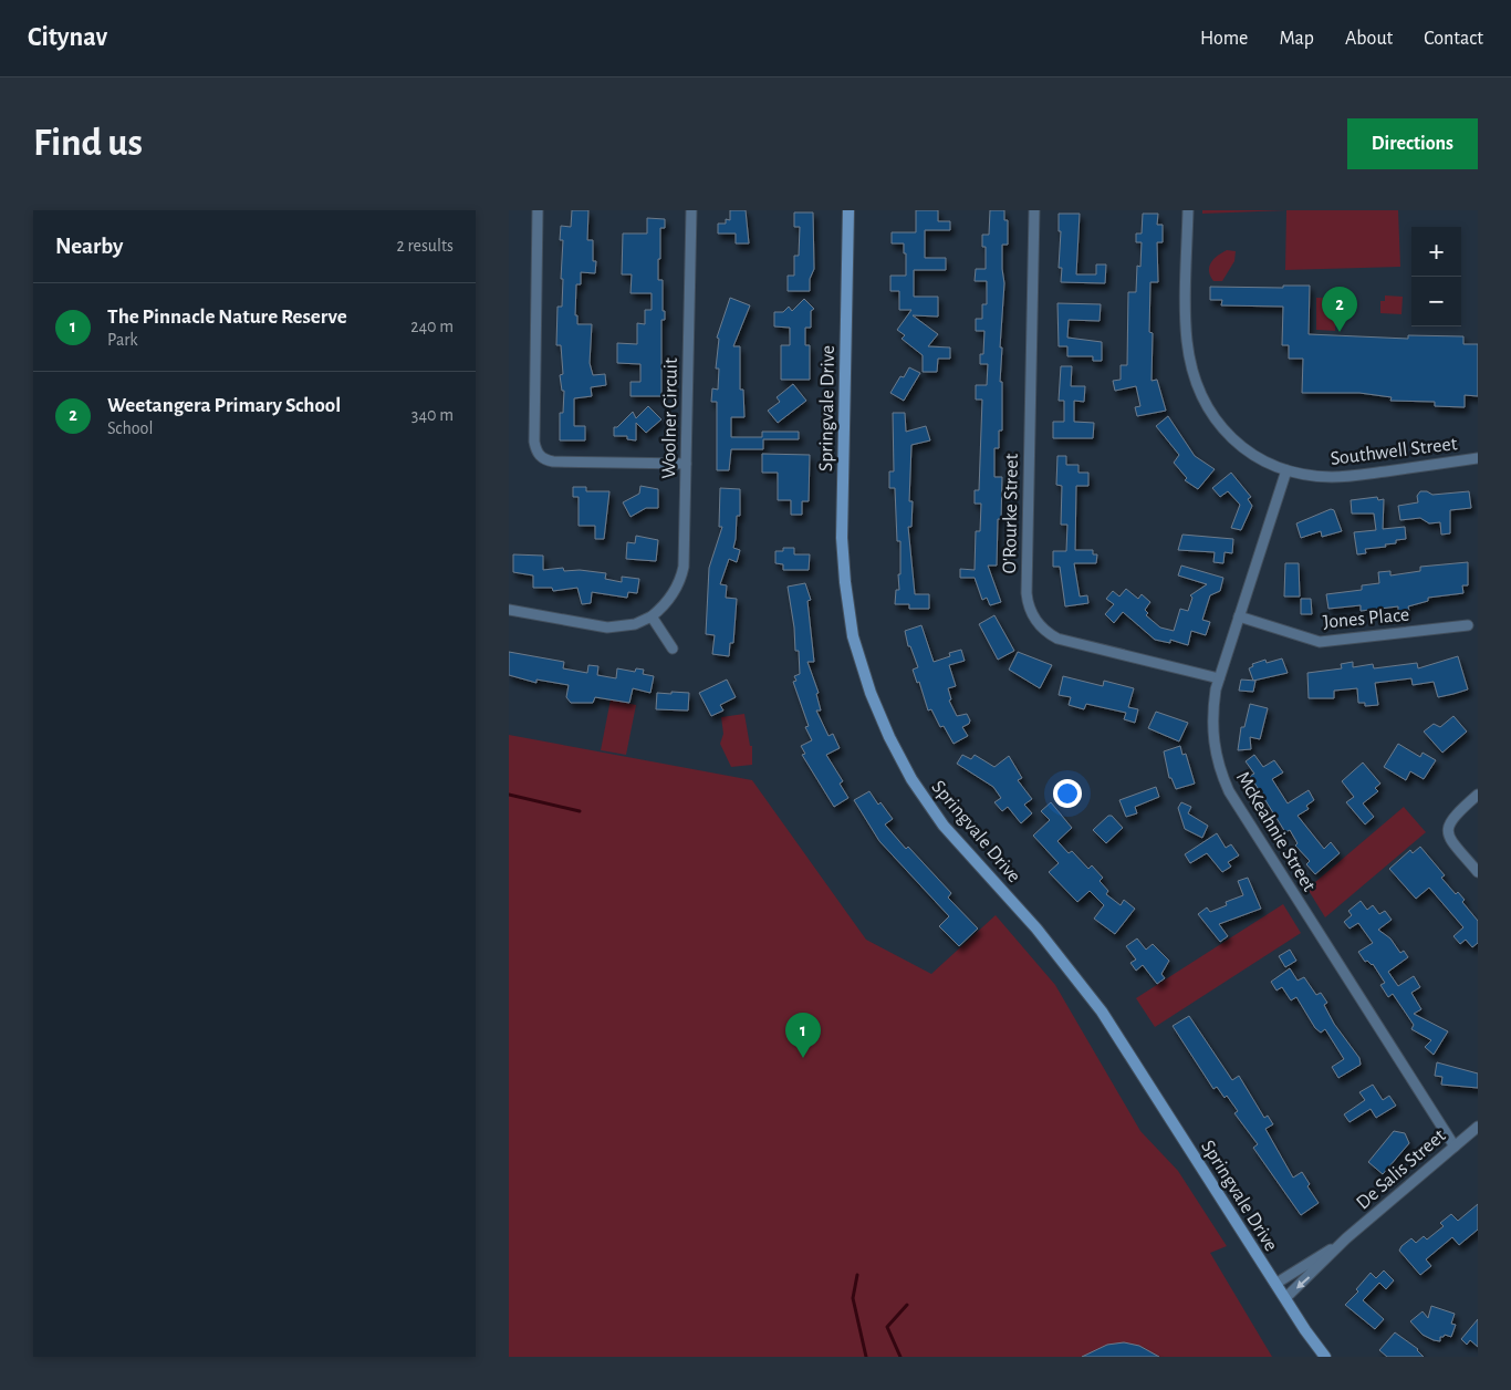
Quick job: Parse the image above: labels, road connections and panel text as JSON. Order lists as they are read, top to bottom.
{
  "streets": {
    "main road": ["Springvale Drive"],
    "street": [
      "Woolner Circuit",
      "Southwell Street",
      "O'Rourke Street",
      "Jones Place",
      "McKeahnie Street",
      "De Salis Street"
    ]
  },
  "crossings": [
    ["Springvale Drive", "De Salis Street"],
    ["Southwell Street", "McKeahnie Street"],
    ["O'Rourke Street", "McKeahnie Street"],
    ["Jones Place", "McKeahnie Street"],
    ["McKeahnie Street", "De Salis Street"]
  ],
  "page": {
    "header": "Citynav",
    "nav": [
      "Home",
      "Map",
      "About",
      "Contact"
    ],
    "buttons": "Directions",
    "title": "Find us",
    "heading": ["Nearby", "2 results"],
    "map_buttons": ["+", "−"],
    "list": [
      {
        "mark": "1",
        "name": "The Pinnacle Nature Reserve",
        "note": "Park",
        "value": "240 m"
      },
      {
        "mark": "2",
        "name": "Weetangera Primary School",
        "note": "School",
        "value": "340 m"
      }
    ],
    "pins": ["2", "1"]
  }
}
